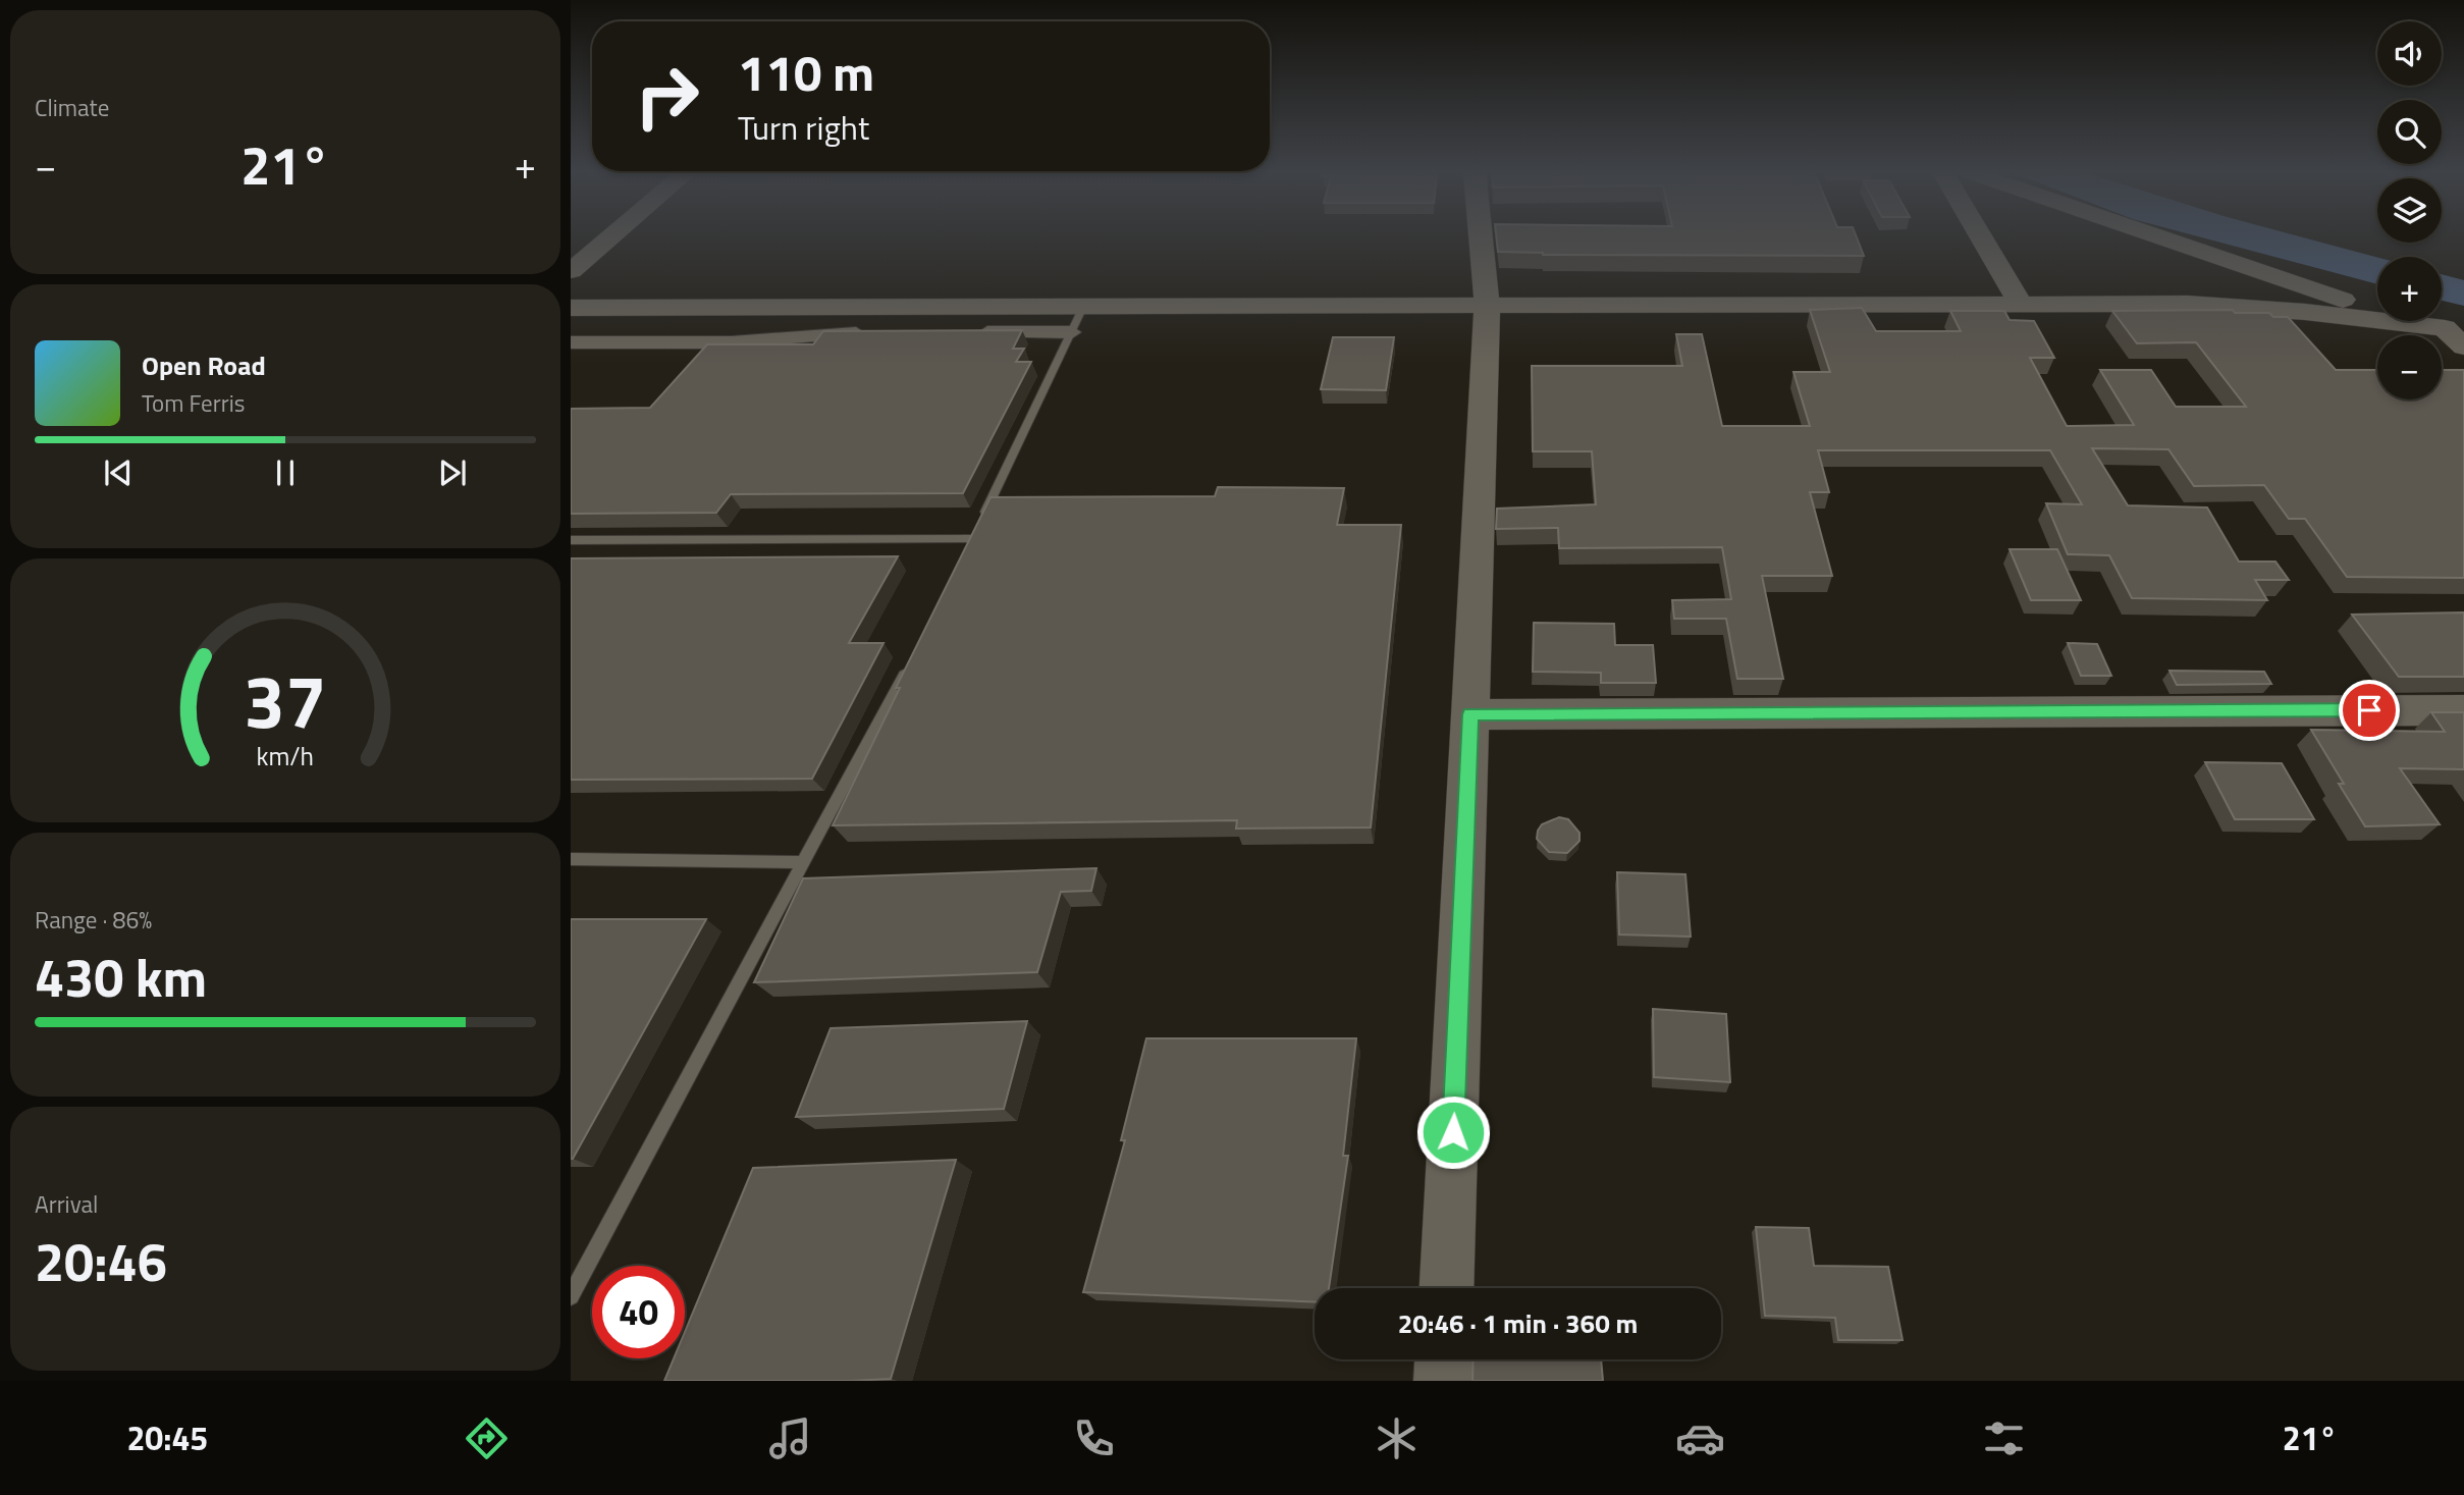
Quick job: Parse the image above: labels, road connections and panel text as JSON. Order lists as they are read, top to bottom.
{
  "page": {
    "tile": [
      "Climate",
      ["Range · 86%", "430 km"],
      ["Arrival", "20:46"]
    ],
    "map_buttons": ["+", "−"],
    "turn": ["110 m", "Turn right"],
    "heat": ["−", "21°", "+"],
    "song": ["Open Road", "Tom Ferris"],
    "limit": "40",
    "trip": "20:46 · 1 min · 360 m",
    "tabs": ["20:45", "21°"],
    "gauge": ["37", "km/h"]
  }
}
